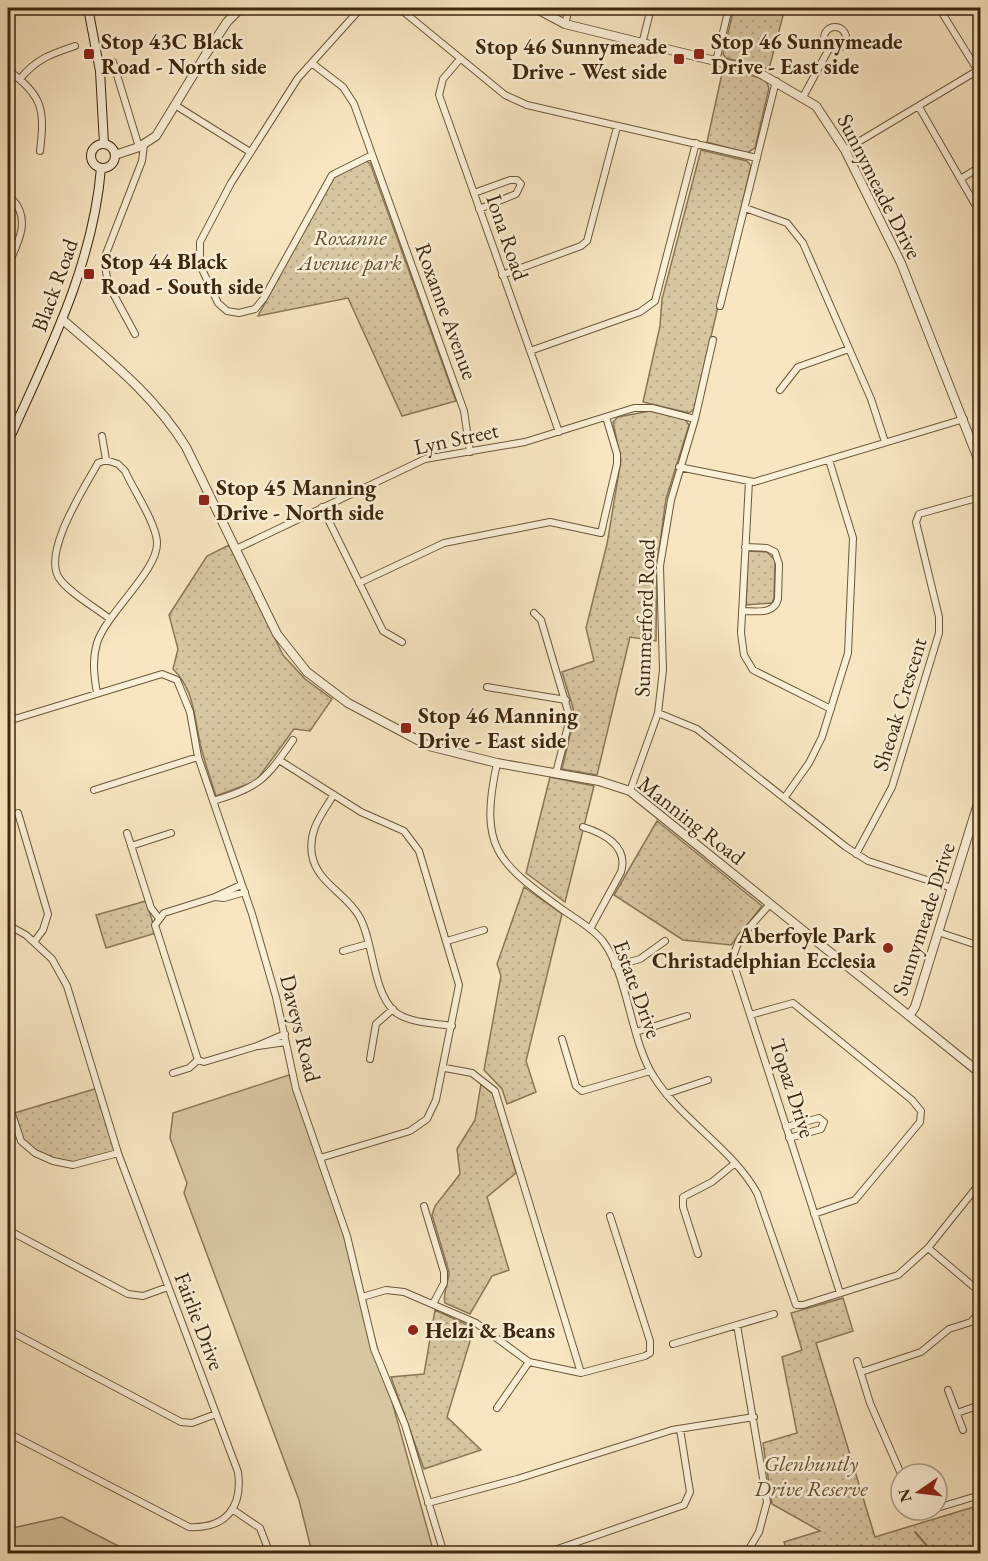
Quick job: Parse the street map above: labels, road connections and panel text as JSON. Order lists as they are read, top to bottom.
{
  "streets": {
    "main road": ["Black Road"],
    "street": [
      "Sunnymeade Drive",
      "Iona Road",
      "Roxanne Avenue",
      "Lyn Street",
      "Summerford Road",
      "Sheoak Crescent",
      "Manning Road",
      "Estate Drive",
      "Daveys Road",
      "Topaz Drive",
      "Fairlie Drive"
    ]
  },
  "crossings": [
    ["Sunnymeade Drive", "Manning Road"],
    ["Iona Road", "Lyn Street"],
    ["Black Road", "Manning Road"],
    ["Roxanne Avenue", "Lyn Street"],
    ["Lyn Street", "Summerford Road"],
    ["Lyn Street", "Manning Road"],
    ["Summerford Road", "Manning Road"],
    ["Manning Road", "Estate Drive"],
    ["Manning Road", "Topaz Drive"],
    ["Estate Drive", "Topaz Drive"]
  ],
  "parks": ["Roxanne Avenue park", "Glenhuntly Drive Reserve"],
  "places": {
    "transit": [
      "Stop 43C Black Road - North side",
      "Stop 46 Sunnymeade Drive - East side",
      "Stop 46 Sunnymeade Drive - West side",
      "Stop 44 Black Road - South side",
      "Stop 45 Manning Drive - North side",
      "Stop 46 Manning Drive - East side"
    ],
    "other": ["Aberfoyle Park Christadelphian Ecclesia", "Helzi & Beans"]
  },
  "north": "left"
}
